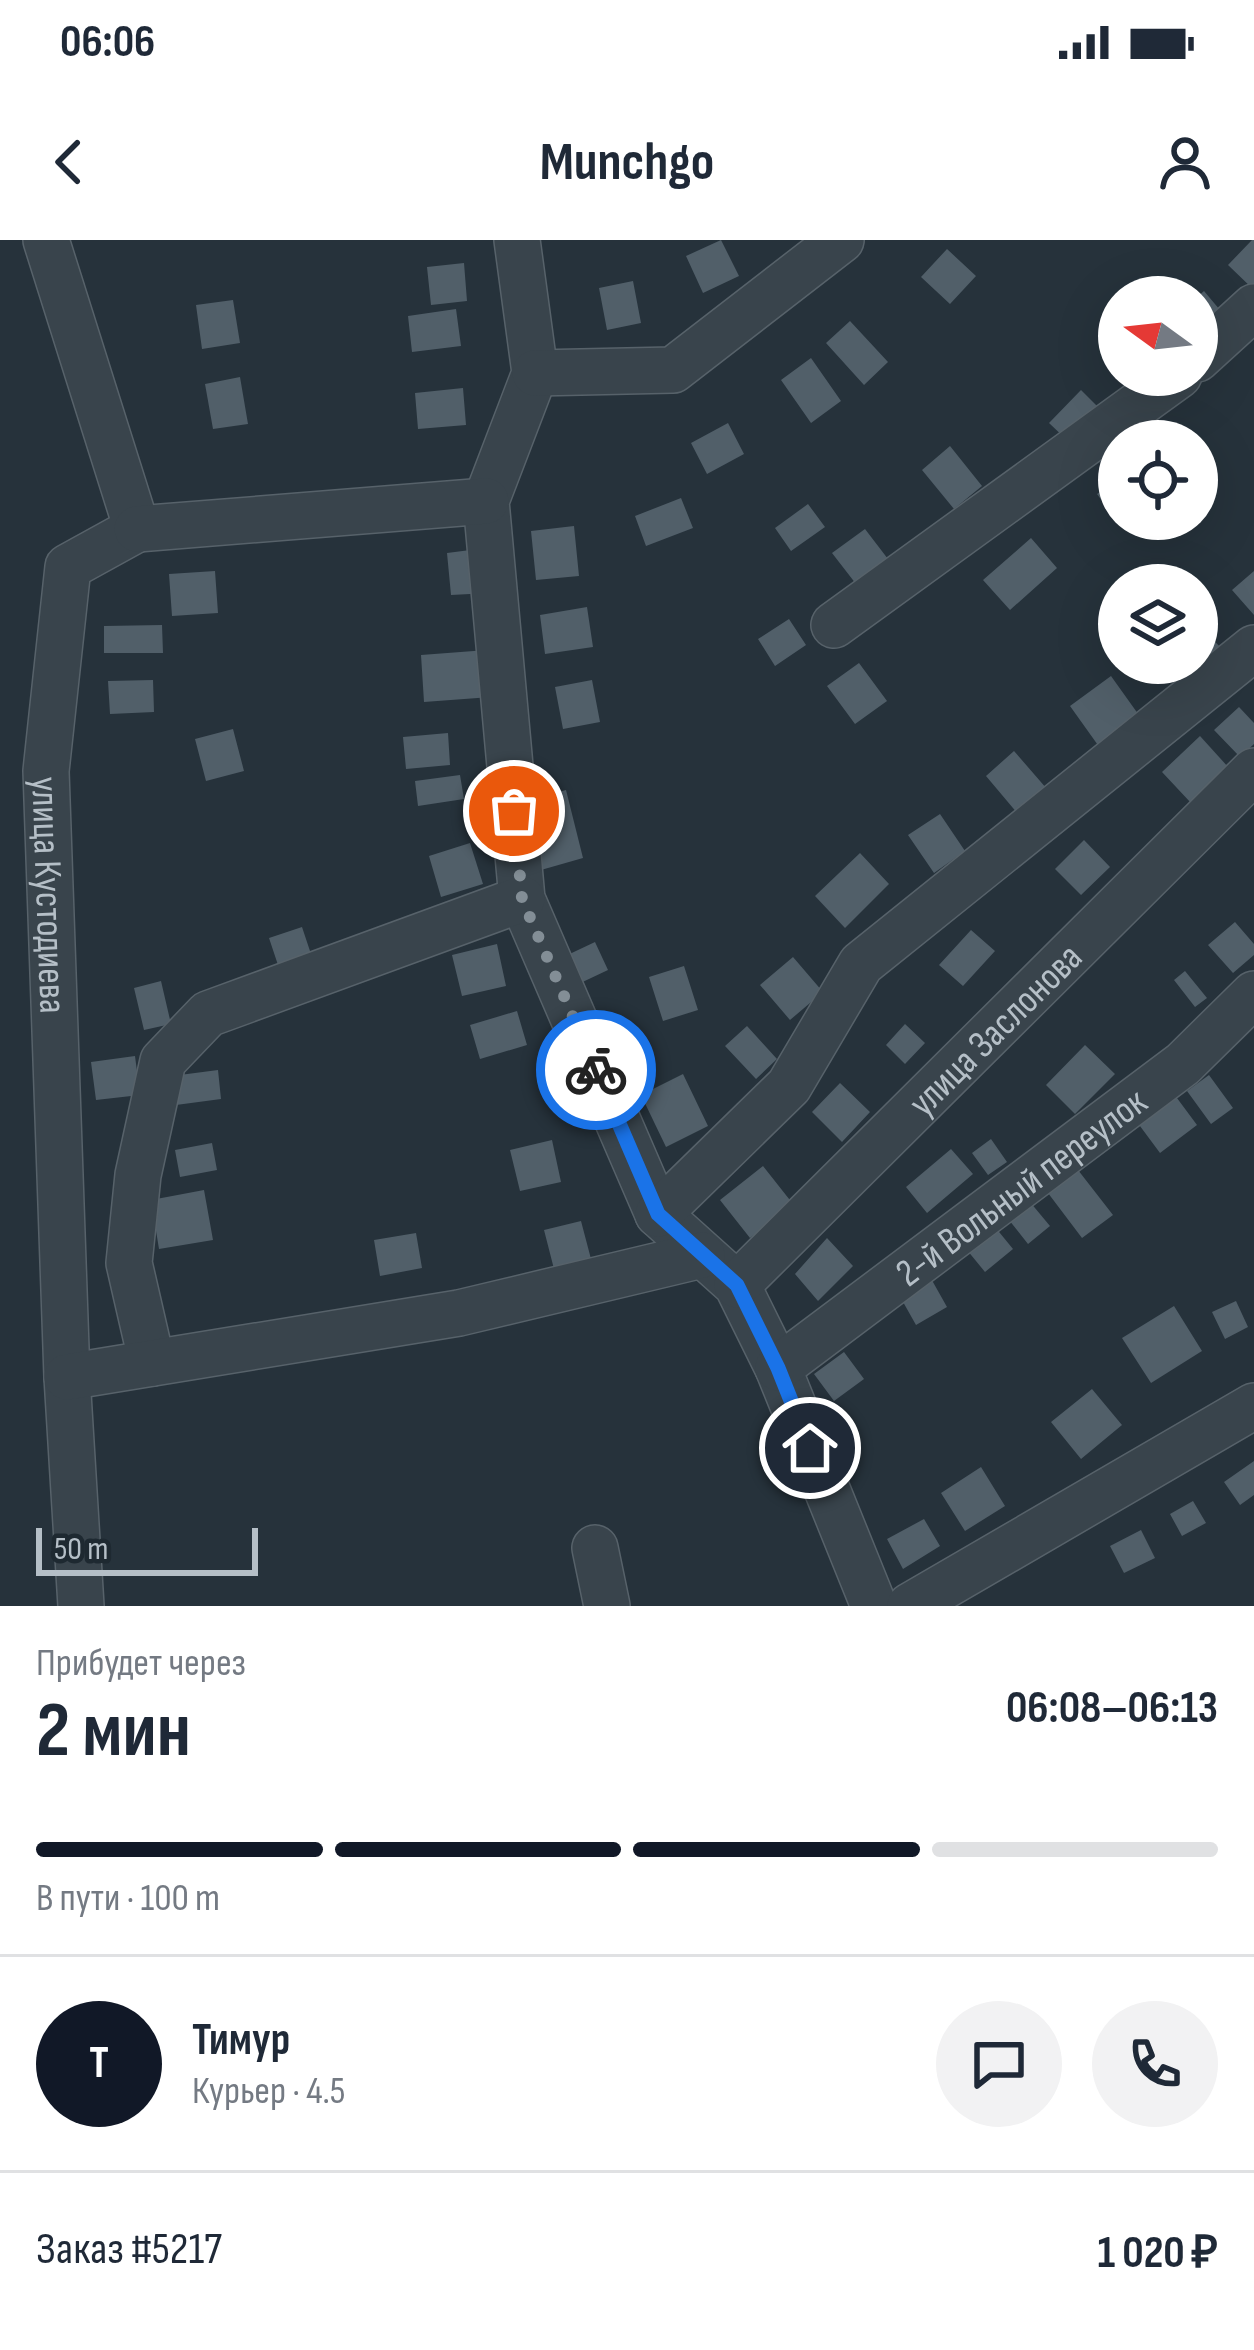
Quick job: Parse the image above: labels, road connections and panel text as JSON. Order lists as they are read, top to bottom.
{
  "streets": {
    "street": ["улица Кустодиева", "улица Заслонова", "2-й Вольный переулок"]
  },
  "scale_bar": "50 m",
  "north": "left",
  "page": {
    "status": "06:06",
    "header": "Munchgo",
    "scale": "50 m",
    "heading": ["2 мин", "Прибудет через", "06:08–06:13"],
    "panel": [
      "Тимур",
      "Курьер · 4.5",
      "Заказ #5217",
      "1 020 ₽"
    ],
    "bar": "В пути · 100 m",
    "round": "Т"
  }
}
